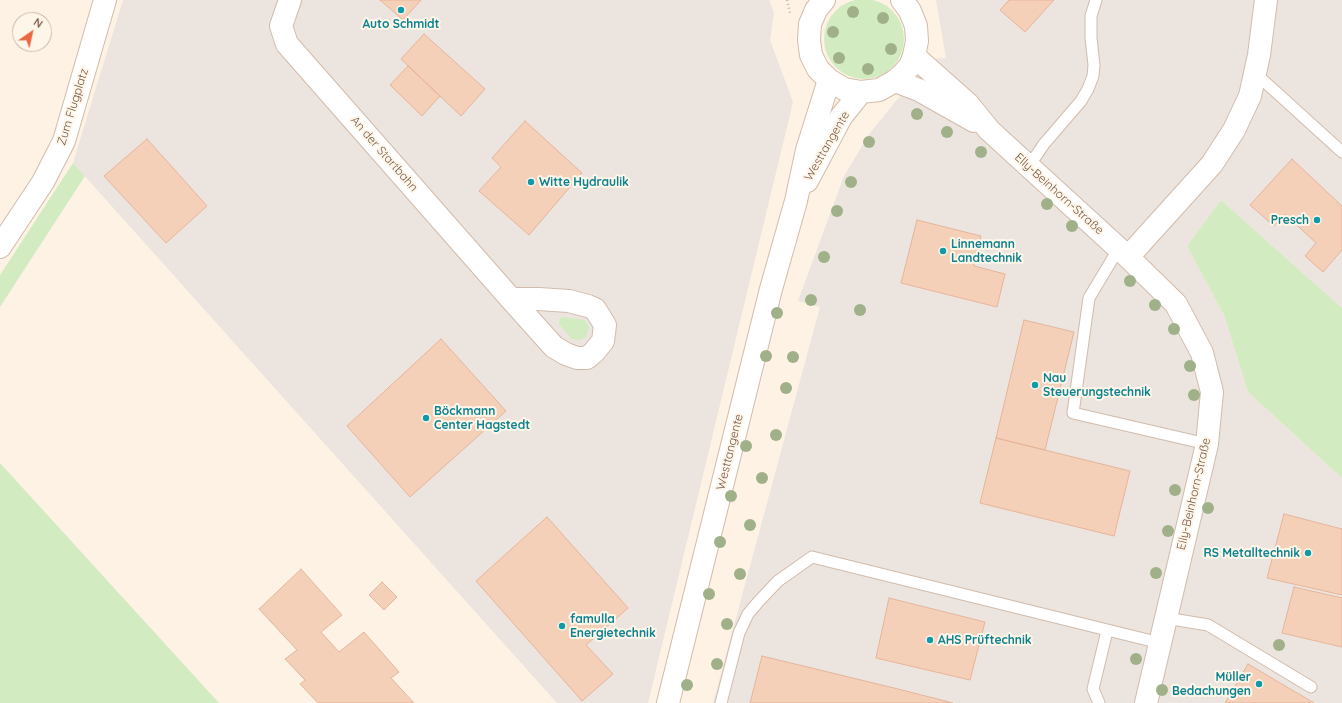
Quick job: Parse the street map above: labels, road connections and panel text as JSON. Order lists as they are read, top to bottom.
{
  "streets": {
    "street": [
      "Zum Flugplatz",
      "Westtangente",
      "An der Startbahn",
      "Elly-Beinhorn-Straße"
    ]
  },
  "places": [
    "Auto Schmidt",
    "Witte Hydraulik",
    "Presch",
    "Linnemann Landtechnik",
    "Nau Steuerungstechnik",
    "Böckmann Center Hagstedt",
    "RS Metalltechnik",
    "famulla Energietechnik",
    "AHS Prüftechnik",
    "Müller Bedachungen"
  ],
  "north": "top right"
}
